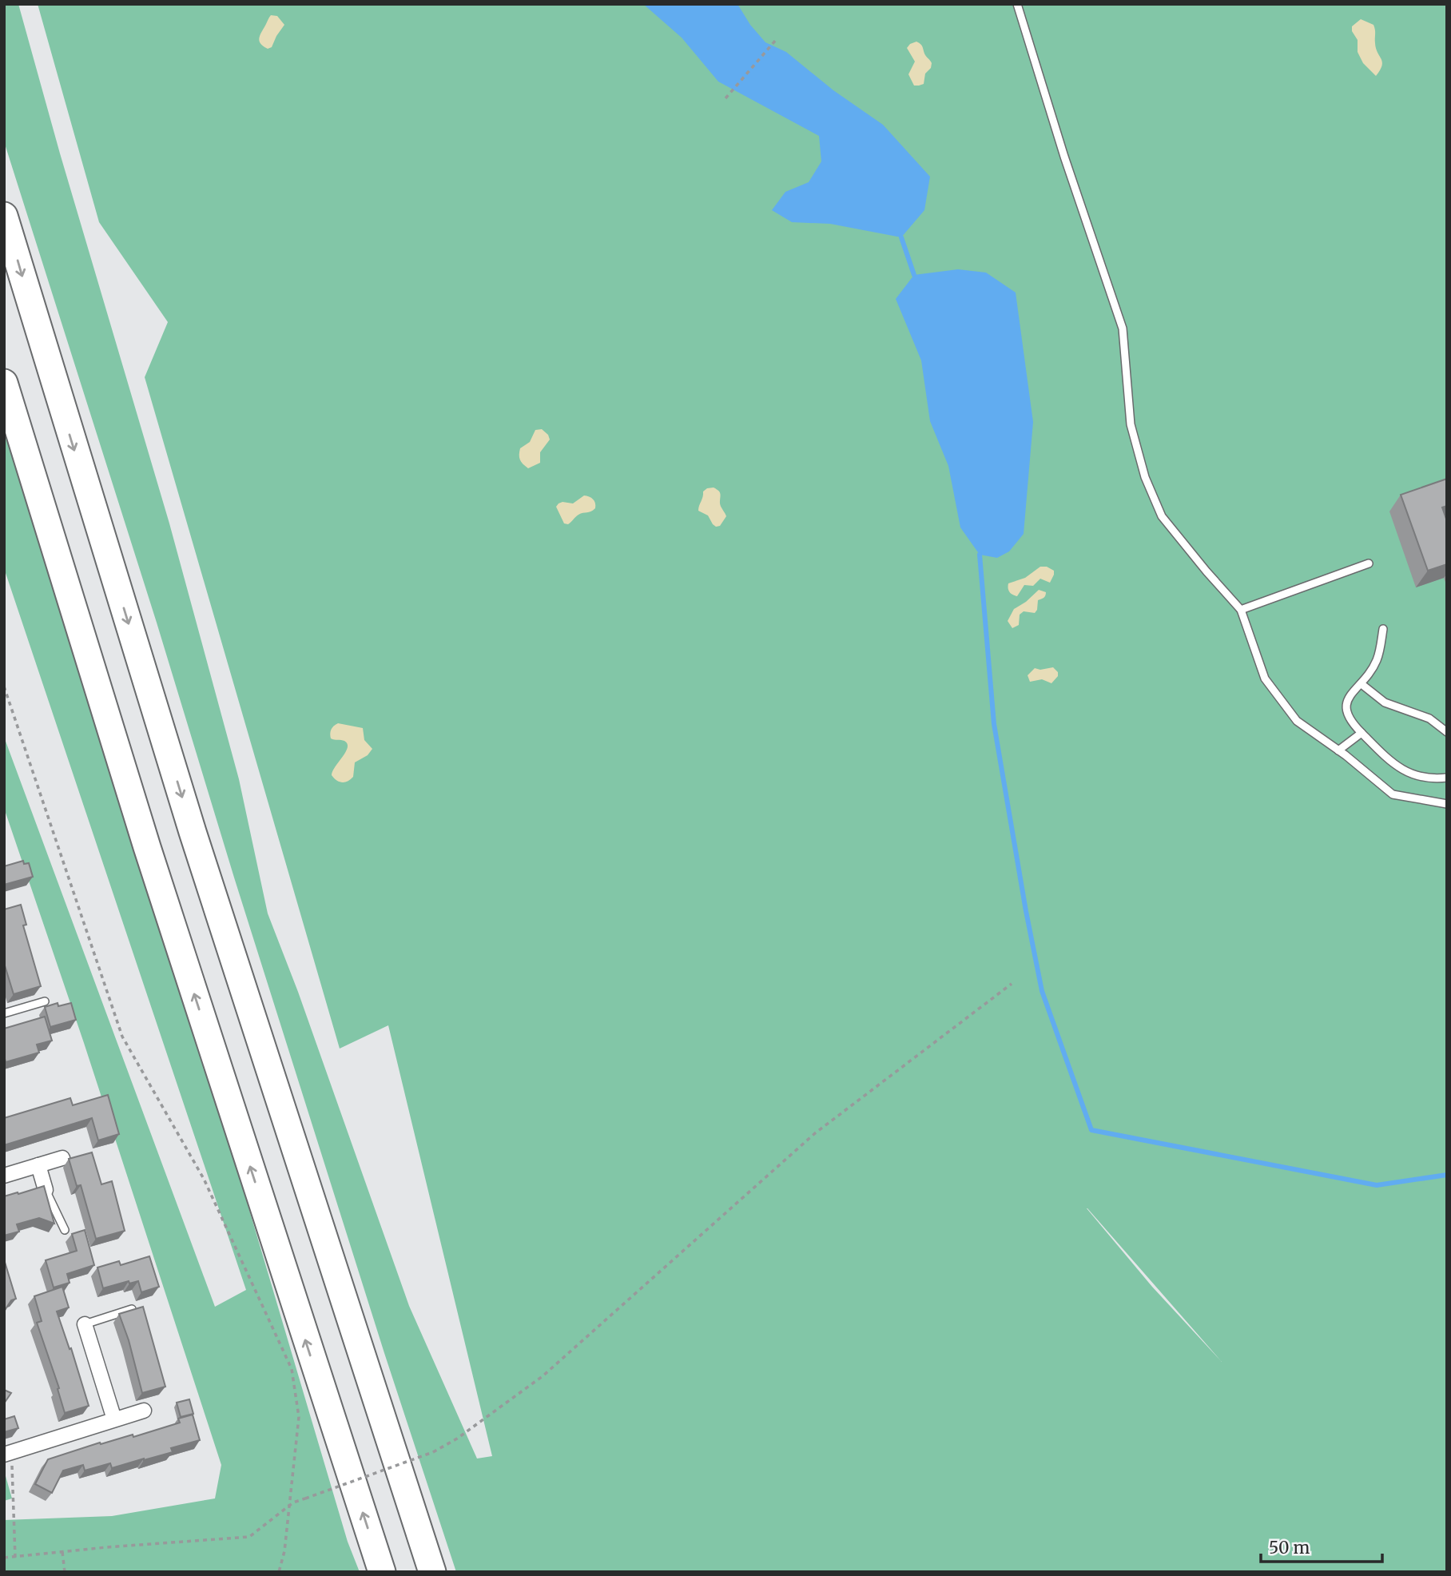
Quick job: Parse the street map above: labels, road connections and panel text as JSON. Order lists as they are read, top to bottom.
{
  "scale_bar": "50 m"
}
